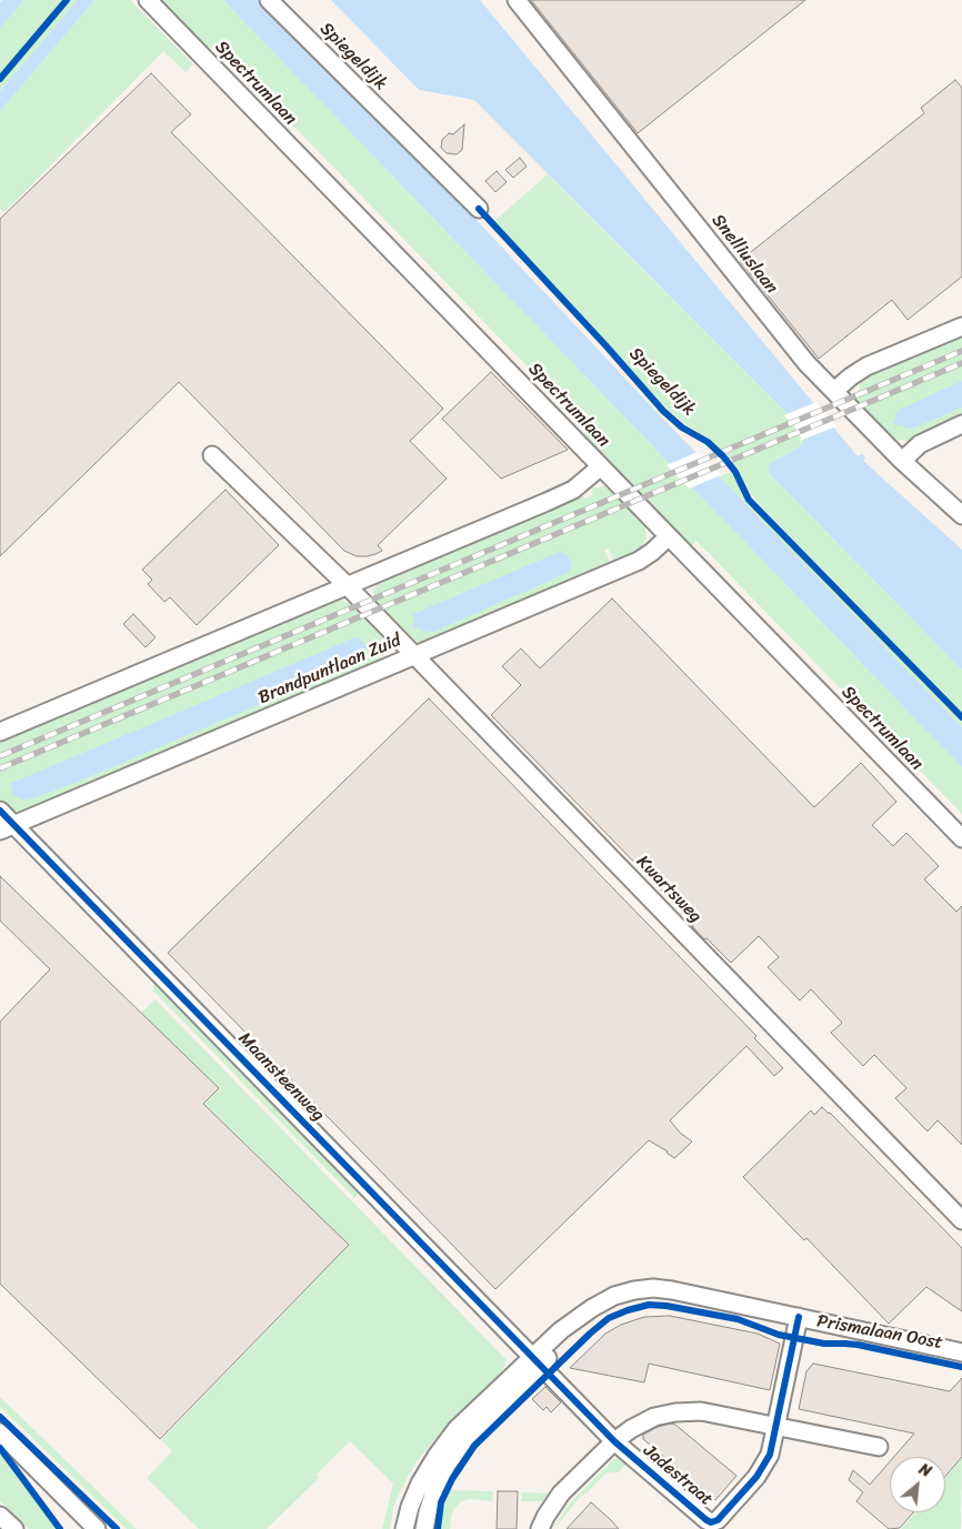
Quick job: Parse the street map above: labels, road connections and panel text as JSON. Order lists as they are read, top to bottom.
{
  "streets": {
    "street": [
      "Spiegeldijk",
      "Spectrumlaan",
      "Snelliuslaan",
      "Brandpuntlaan Zuid",
      "Kwartsweg",
      "Maansteenweg",
      "Prismalaan Oost",
      "Jadestraat"
    ]
  },
  "crossings": [
    ["Spectrumlaan", "Brandpuntlaan Zuid"],
    ["Brandpuntlaan Zuid", "Kwartsweg"],
    ["Brandpuntlaan Zuid", "Maansteenweg"],
    ["Maansteenweg", "Prismalaan Oost"],
    ["Maansteenweg", "Jadestraat"],
    ["Prismalaan Oost", "Jadestraat"]
  ],
  "north": "top right"
}
